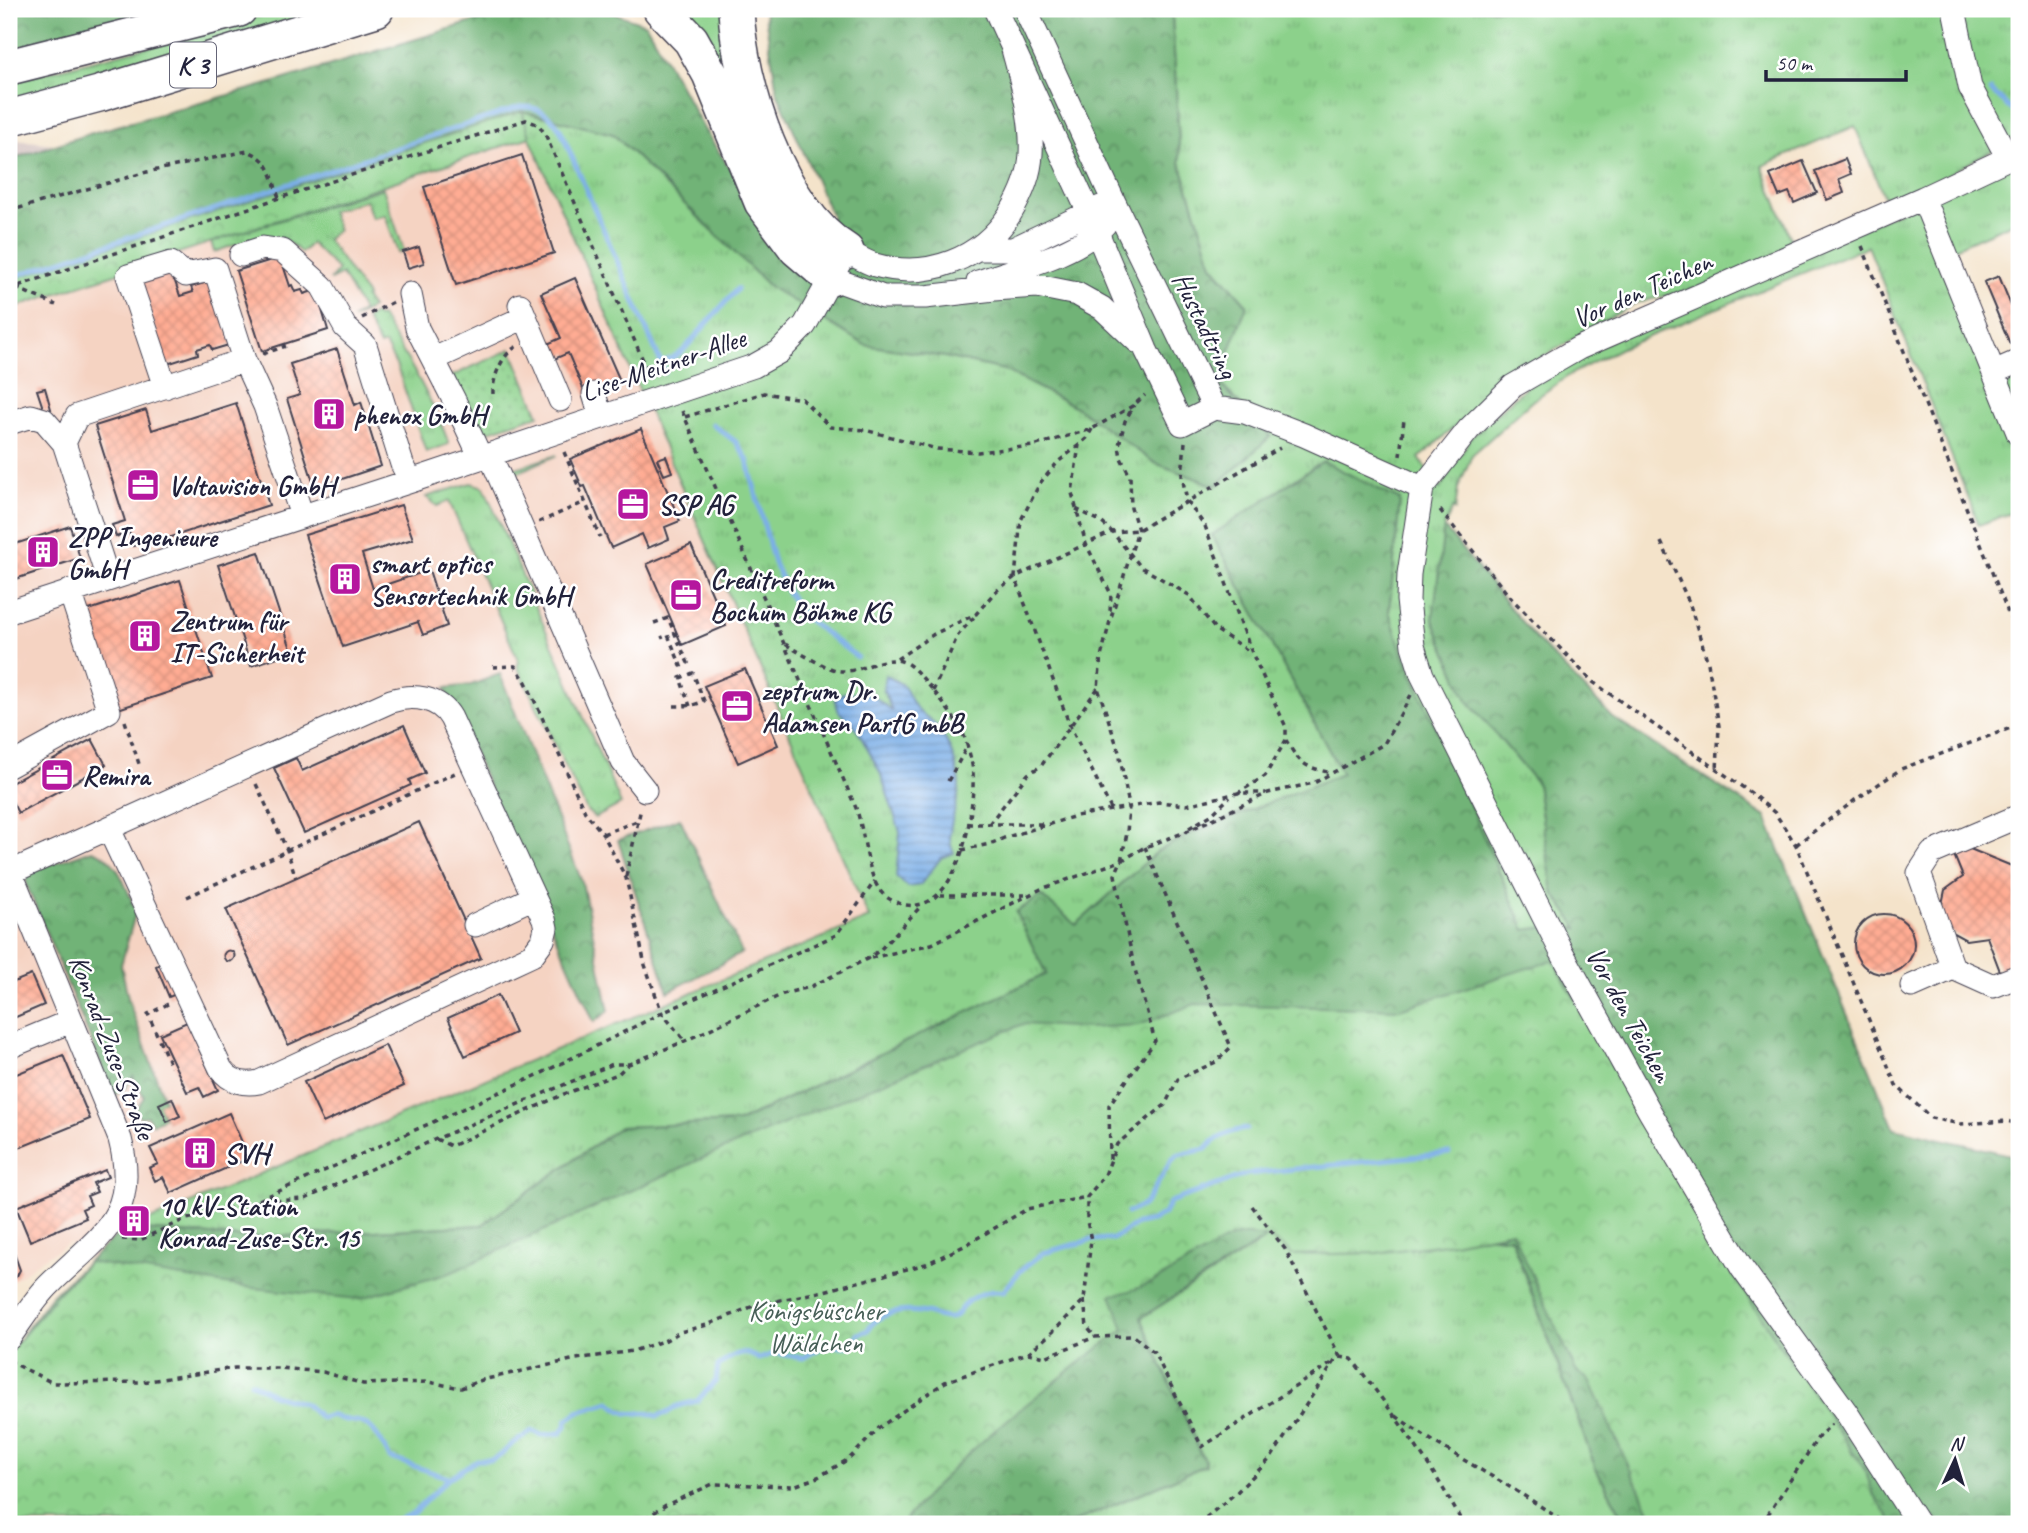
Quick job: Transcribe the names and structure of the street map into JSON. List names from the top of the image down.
{
  "streets": {
    "highway": ["K 3"],
    "street": [
      "Vor den Teichen",
      "Hustadtring",
      "Lise-Meitner-Allee",
      "Konrad-Zuse-Straße"
    ]
  },
  "parks": ["Königsbüscher Wäldchen"],
  "places": {
    "building": [
      "phenox GmbH",
      "ZPP Ingenieure GmbH",
      "smart optics Sensortechnik GmbH",
      "Zentrum für IT-Sicherheit",
      "SVH",
      "10 kV-Station Konrad-Zuse-Str. 15"
    ],
    "office": [
      "Voltavision GmbH",
      "SSP AG",
      "Creditreform Bochum Böhme KG",
      "zeptrum Dr. Adamsen PartG mbB",
      "Remira"
    ]
  },
  "scale_bar": "50 m",
  "north": "top"
}
